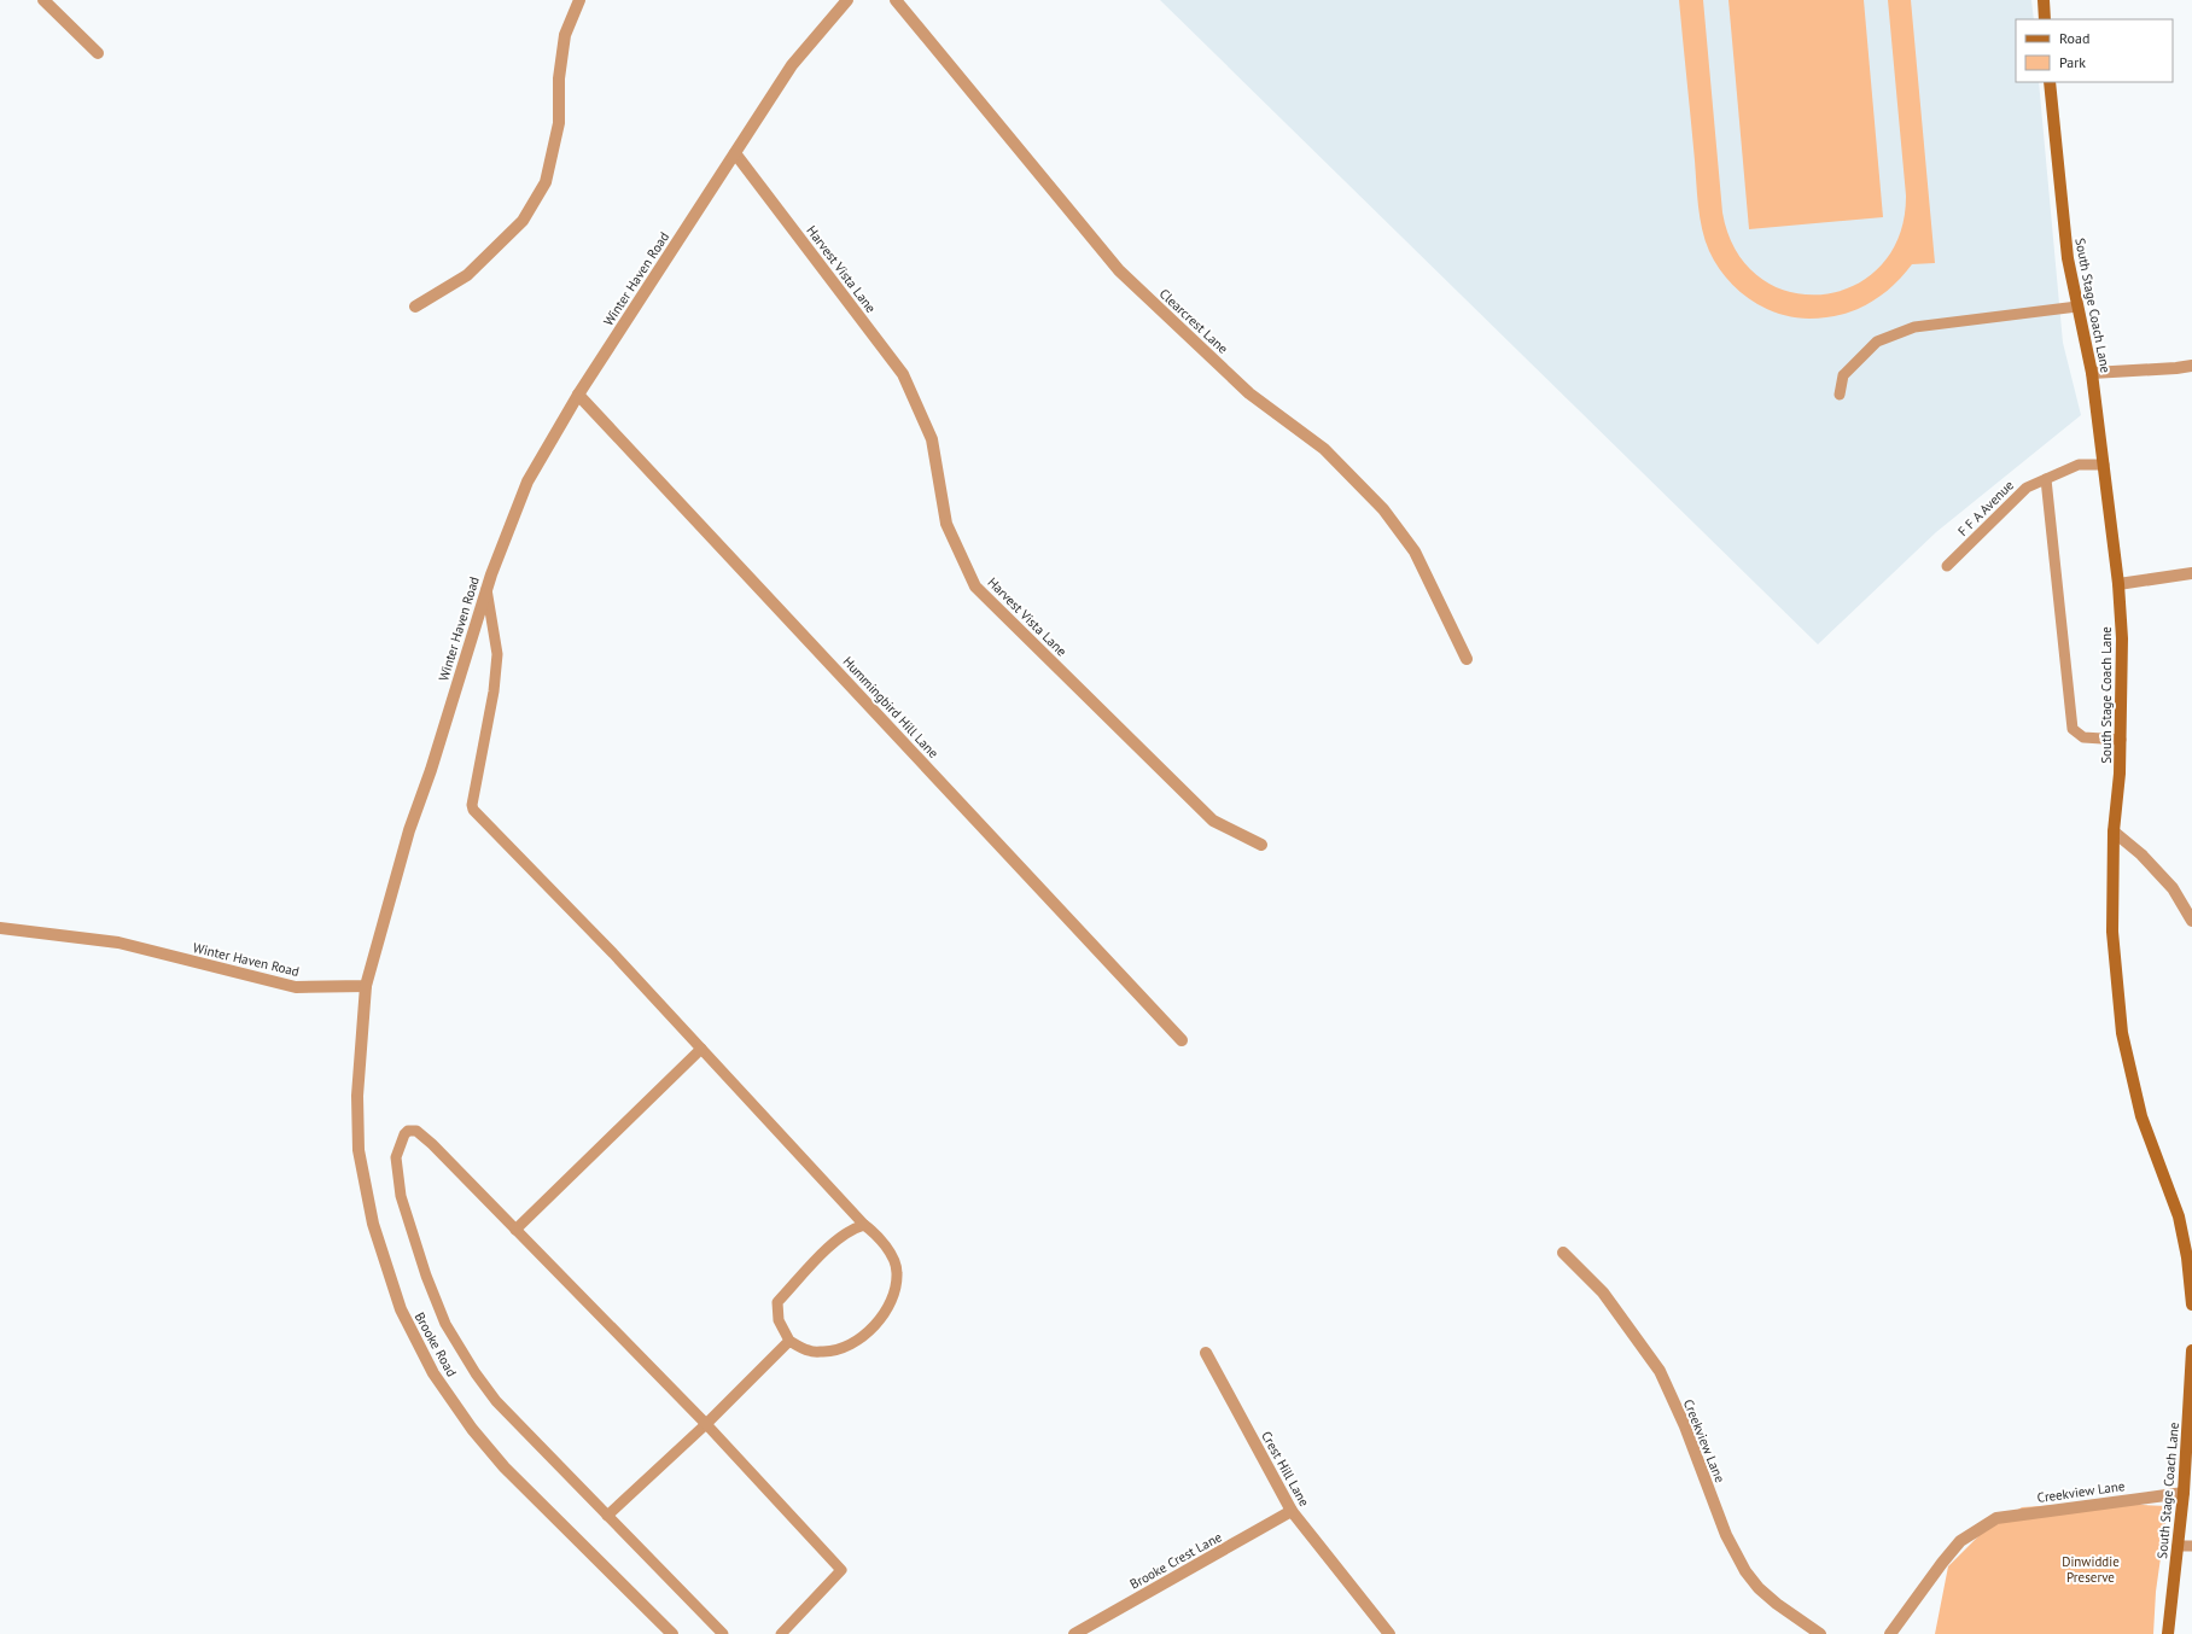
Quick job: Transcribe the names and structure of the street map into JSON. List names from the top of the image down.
{
  "streets": {
    "main road": ["South Stage Coach Lane"],
    "street": [
      "Harvest Vista Lane",
      "Winter Haven Road",
      "Clearcrest Lane",
      "Hummingbird Hill Lane",
      "Brooke Road",
      "Creekview Lane",
      "Crest Hill Lane",
      "Brooke Crest Lane"
    ],
    "lane": ["F F A Avenue"]
  },
  "crossings": [
    ["Harvest Vista Lane", "Winter Haven Road"],
    ["Winter Haven Road", "Hummingbird Hill Lane"],
    ["Winter Haven Road", "Brooke Road"],
    ["South Stage Coach Lane", "F F A Avenue"],
    ["South Stage Coach Lane", "Creekview Lane"],
    ["Crest Hill Lane", "Brooke Crest Lane"]
  ],
  "parks": ["Dinwiddie Preserve"],
  "legend": ["Road", "Park"]
}
